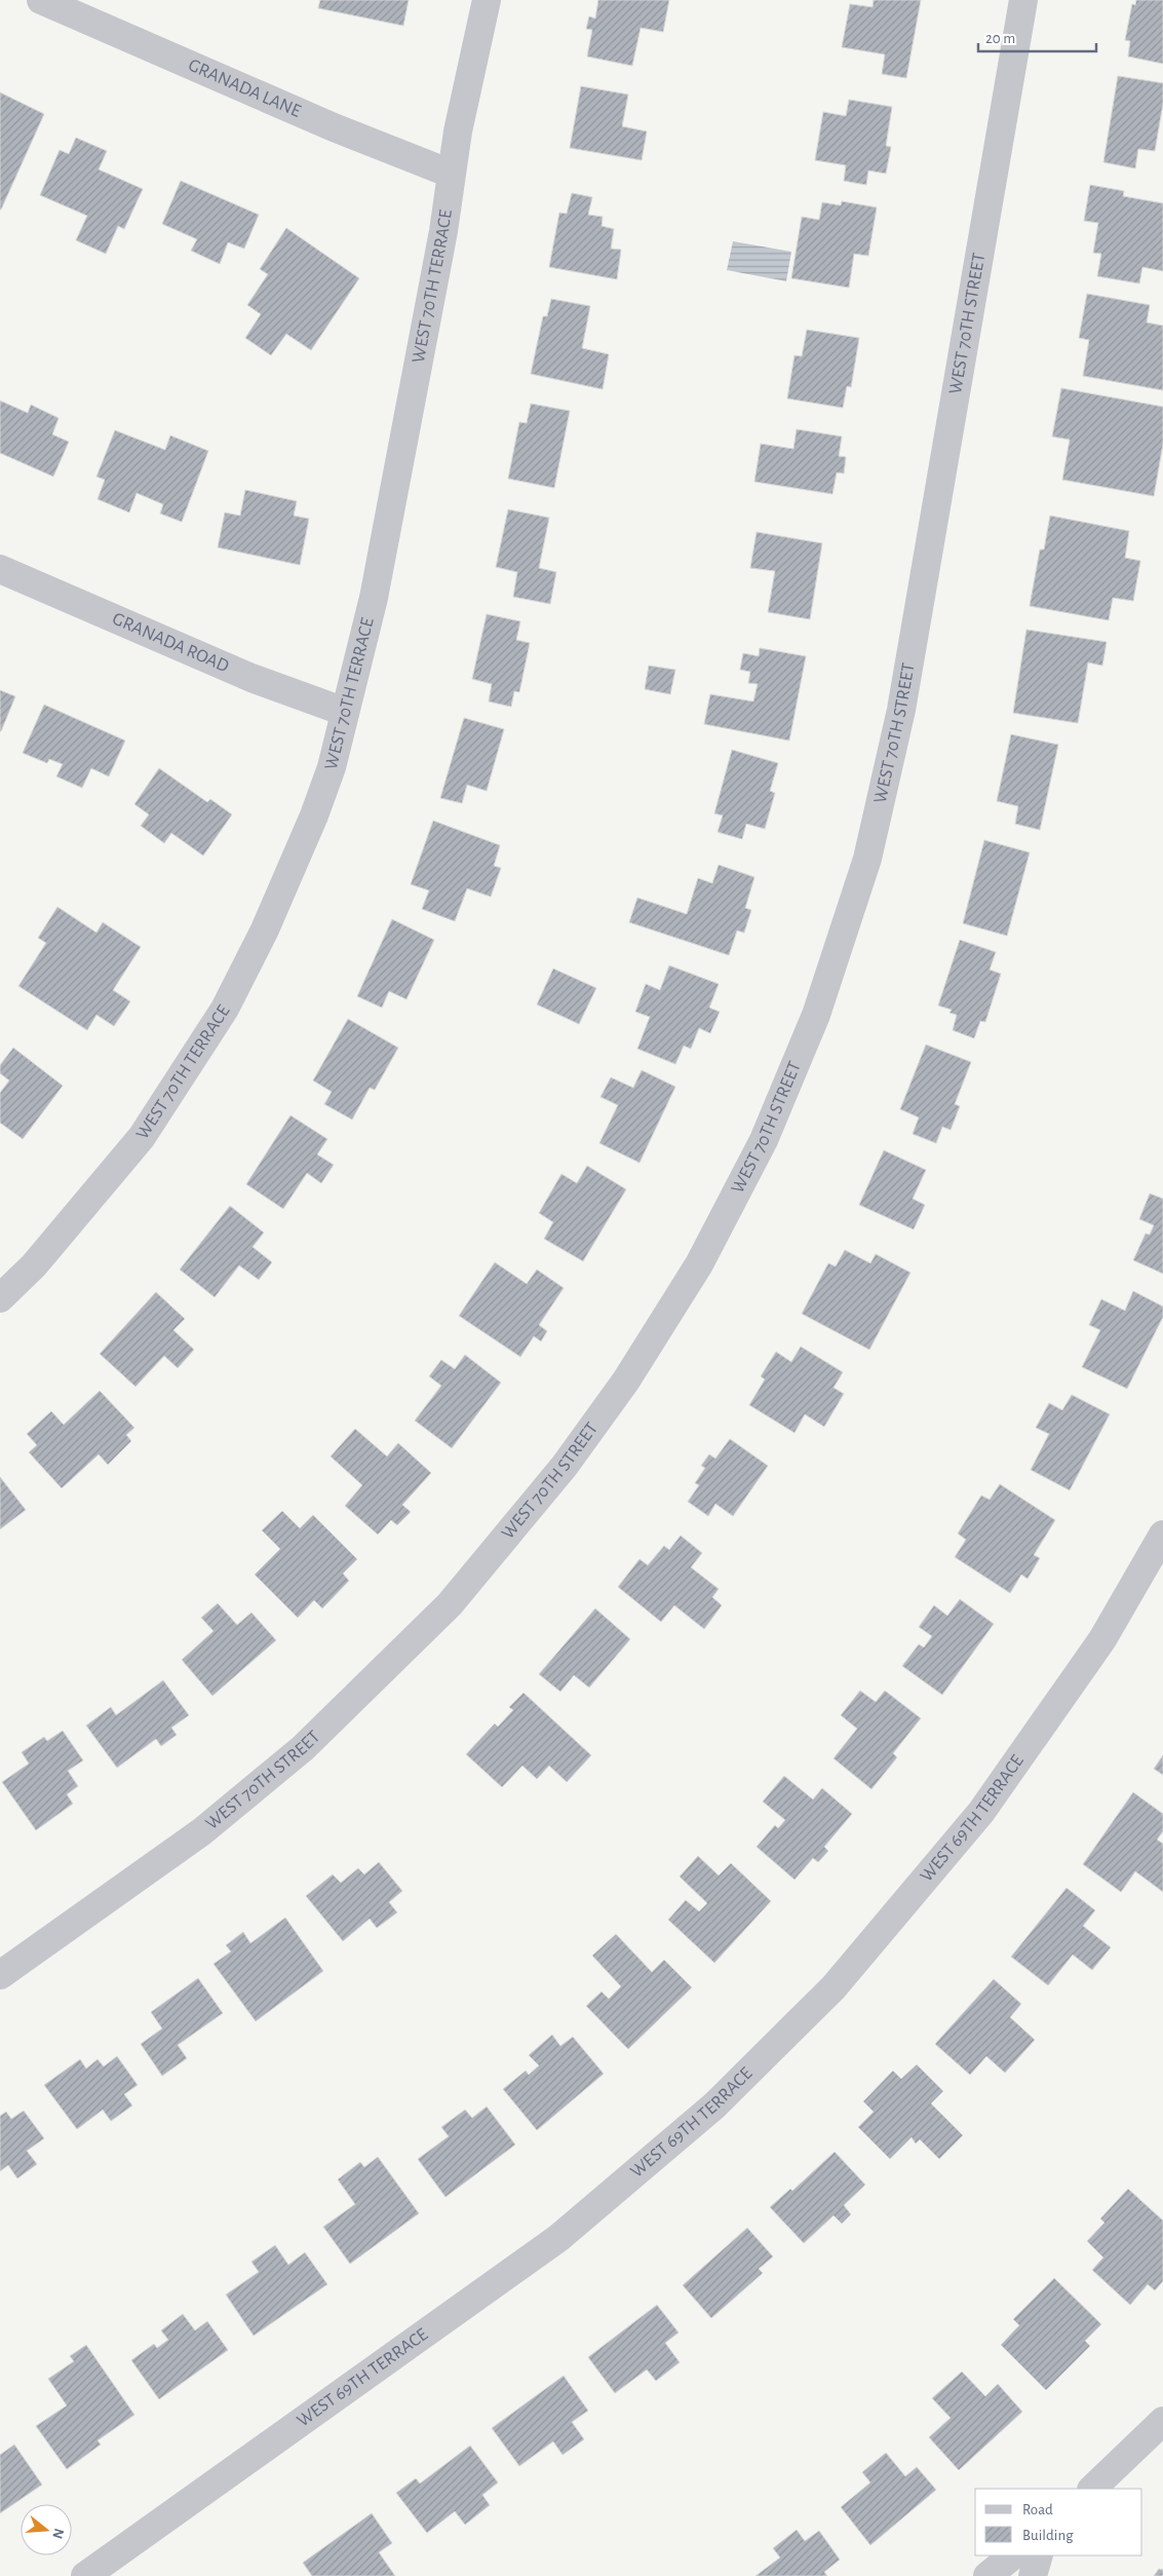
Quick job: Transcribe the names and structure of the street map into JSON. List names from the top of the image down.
{
  "streets": {
    "street": [
      "GRANADA LANE",
      "WEST 70TH TERRACE",
      "WEST 70TH STREET",
      "GRANADA ROAD",
      "WEST 69TH TERRACE"
    ]
  },
  "crossings": [
    ["GRANADA LANE", "WEST 70TH TERRACE"],
    ["WEST 70TH TERRACE", "GRANADA ROAD"]
  ],
  "legend": ["Road", "Building"],
  "scale_bar": "20 m",
  "north": "right"
}
